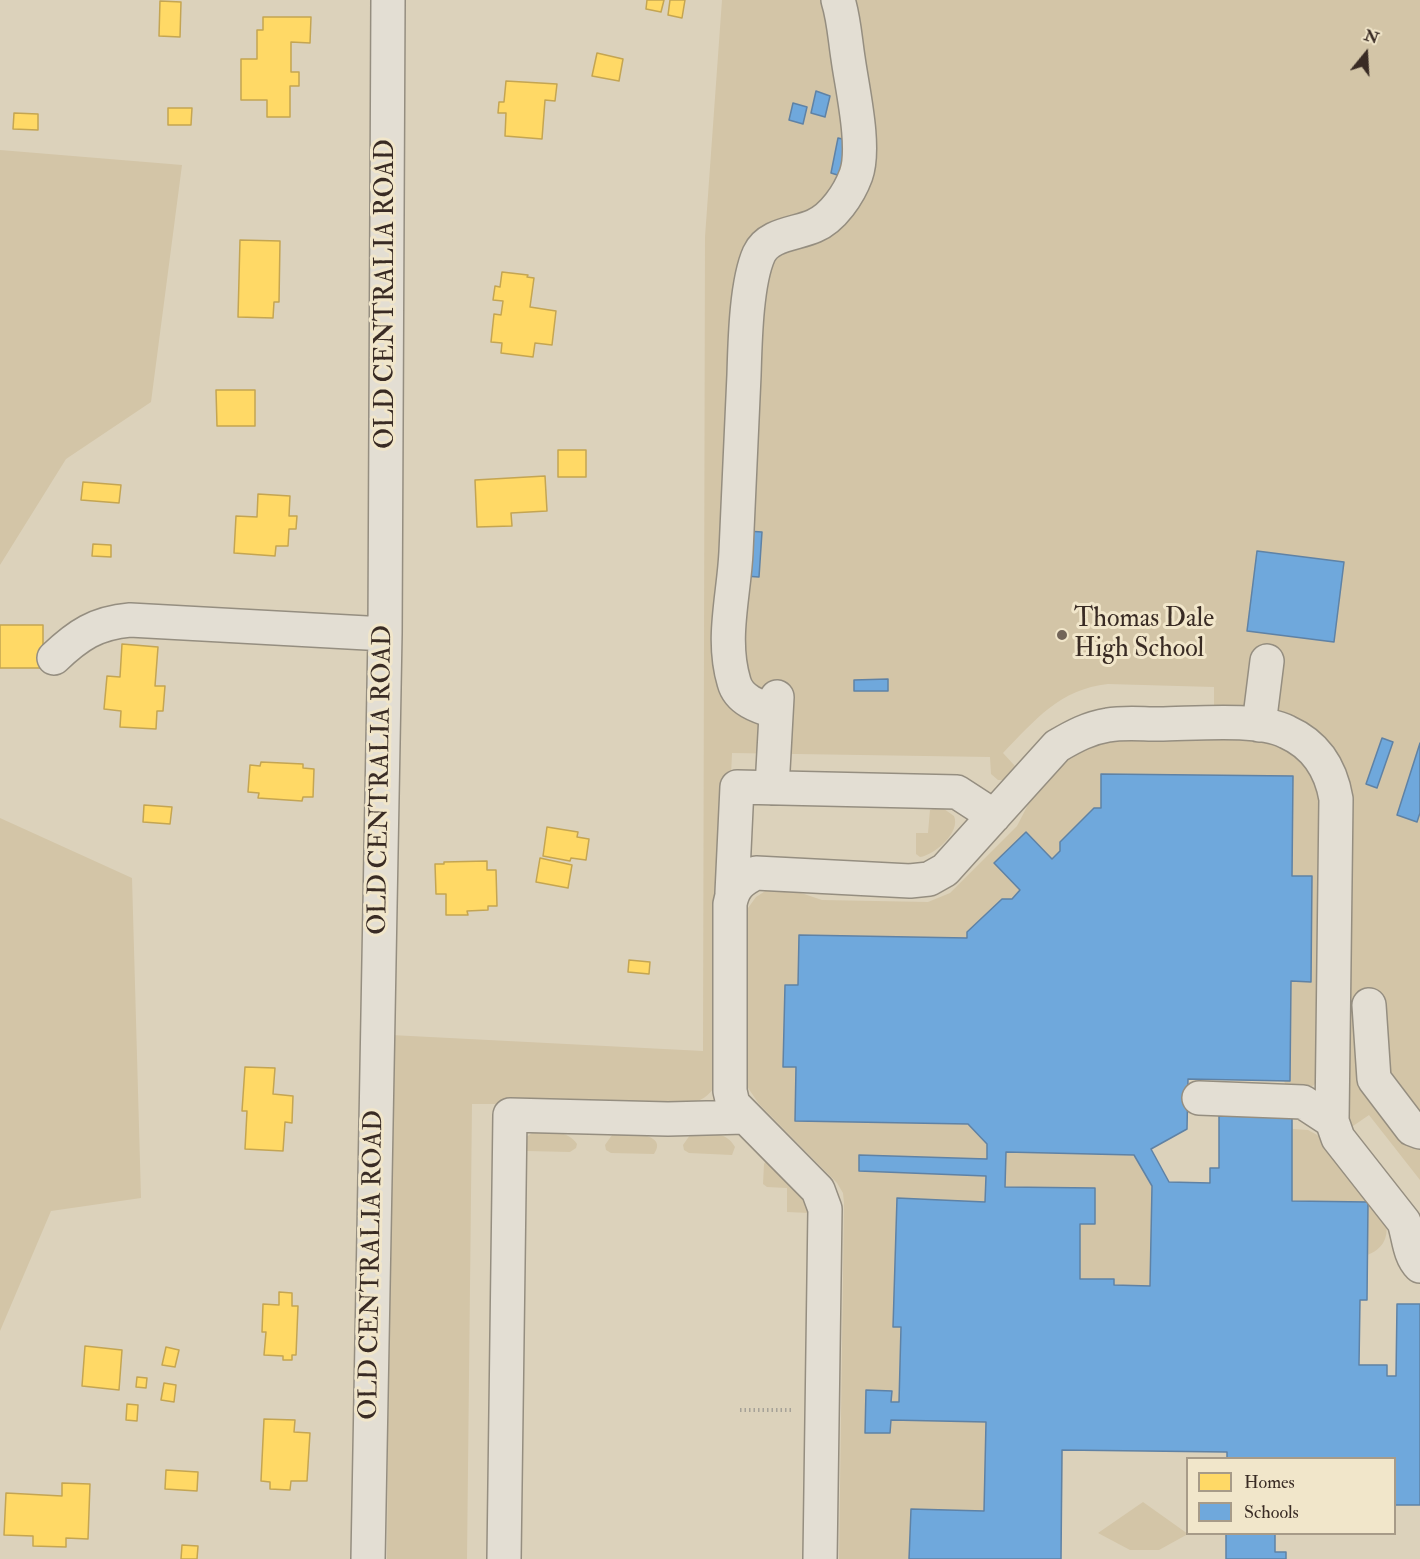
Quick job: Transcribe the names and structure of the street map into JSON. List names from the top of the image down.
{
  "streets": {
    "street": ["OLD CENTRALIA ROAD"]
  },
  "places": ["Thomas Dale High School"],
  "legend": ["Homes", "Schools"],
  "north": "top"
}
